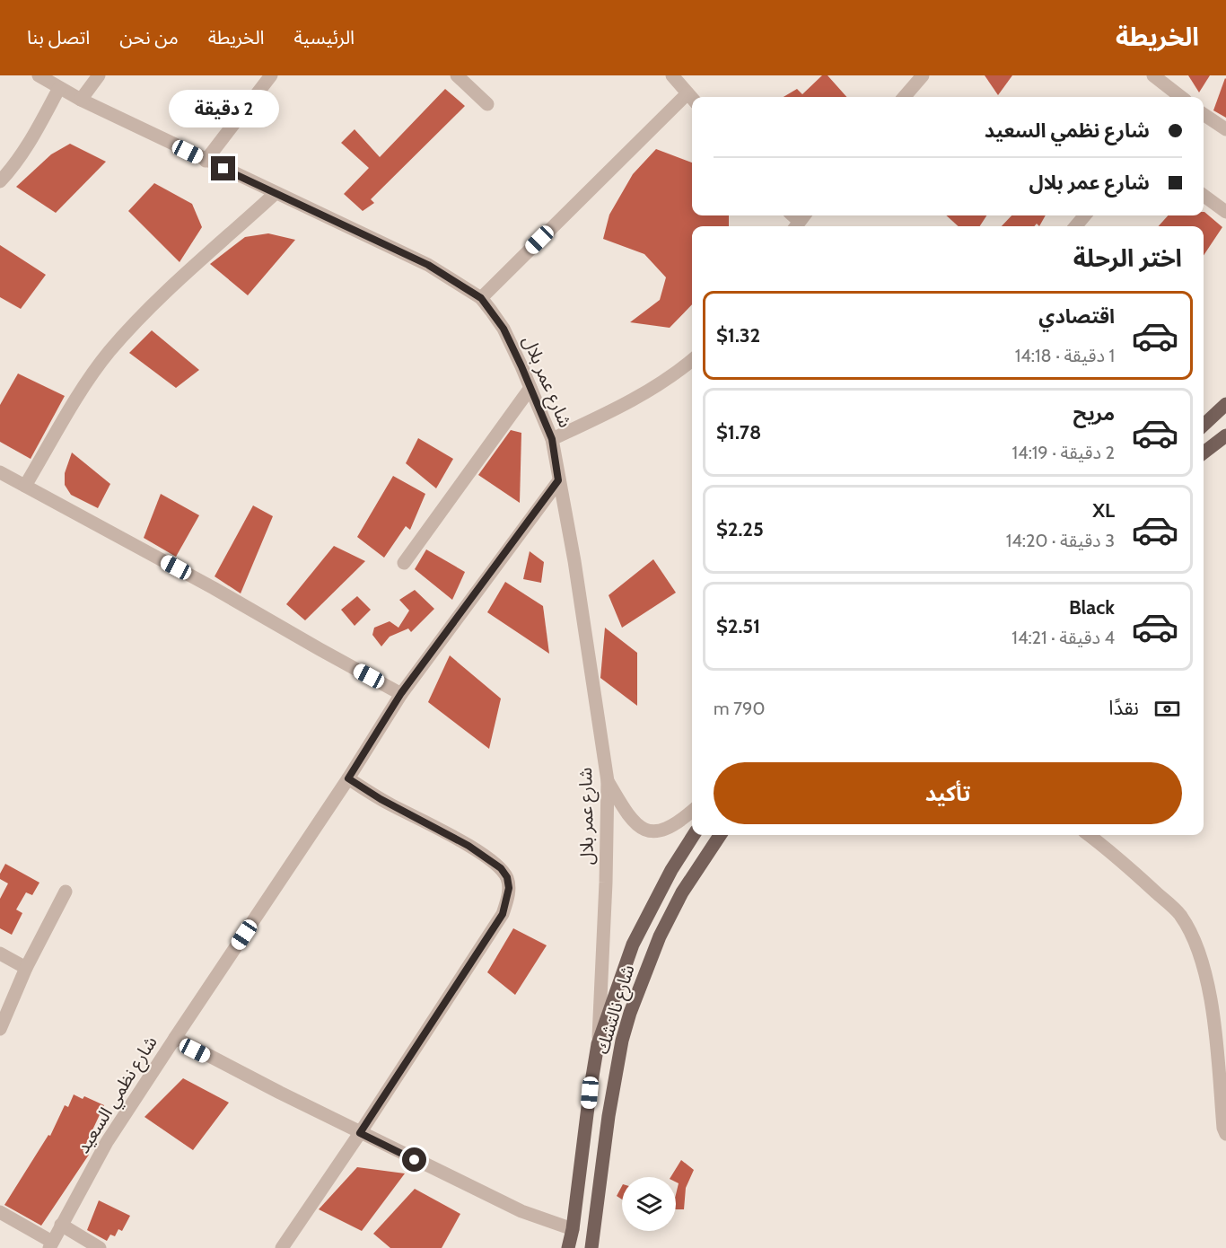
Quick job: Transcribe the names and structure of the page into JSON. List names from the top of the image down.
{
  "streets": {
    "main road": ["شارع نالتشك"],
    "street": ["شارع عمر بلال", "شارع نظمي السعيد"]
  },
  "crossings": [
    ["شارع عمر بلال", "شارع نالتشك"],
    ["شارع نالتشك", "شارع نظمي السعيد"]
  ],
  "page": {
    "header": "الخريطة",
    "nav": [
      "الرئيسية",
      "الخريطة",
      "من نحن",
      "اتصل بنا"
    ],
    "bubble": "2 دقيقة",
    "banner": ["شارع نظمي السعيد", "شارع عمر بلال"],
    "heading": "اختر الرحلة",
    "list": [
      {
        "name": "اقتصادي",
        "note": "1 دقيقة · 14:18",
        "value": "$1.32"
      },
      {
        "name": "مريح",
        "note": "2 دقيقة · 14:19",
        "value": "$1.78"
      },
      {
        "name": "XL",
        "note": "3 دقيقة · 14:20",
        "value": "$2.25"
      },
      {
        "name": "Black",
        "note": "4 دقيقة · 14:21",
        "value": "$2.51"
      }
    ],
    "pay": ["نقدًا", "790 m"],
    "buttons": "تأكيد"
  }
}
